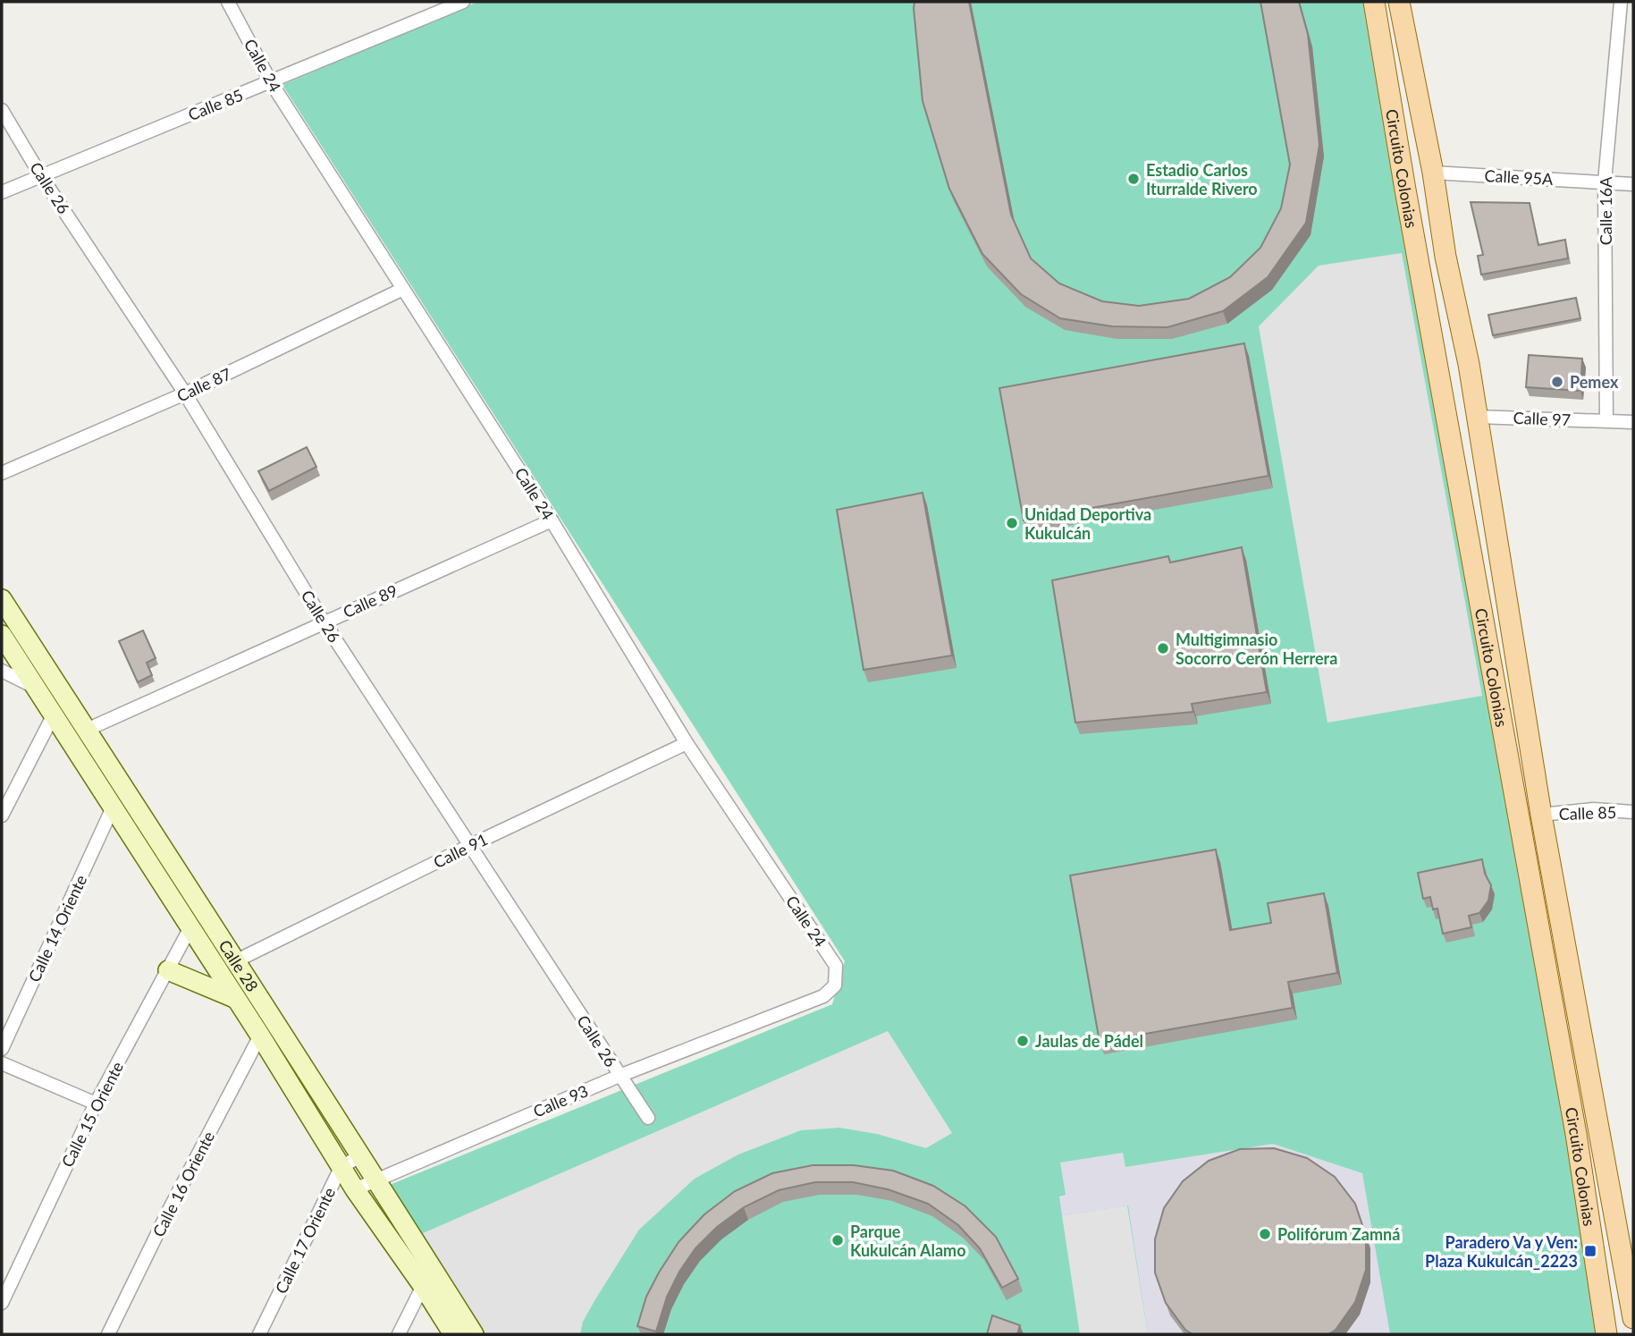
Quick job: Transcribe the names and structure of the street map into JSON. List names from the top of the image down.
{
  "streets": {
    "main road": ["Circuito Colonias"],
    "street": [
      "Calle 24",
      "Calle 85",
      "Calle 95A",
      "Calle 26",
      "Calle 16A",
      "Calle 87",
      "Calle 97",
      "Calle 89",
      "Calle 91",
      "Calle 14 Oriente",
      "Calle 28",
      "Calle 93",
      "Calle 15 Oriente",
      "Calle 16 Oriente",
      "Calle 17 Oriente"
    ]
  },
  "crossings": [
    ["Calle 24", "Calle 85"],
    ["Calle 24", "Calle 87"],
    ["Calle 24", "Calle 89"],
    ["Calle 24", "Calle 91"],
    ["Calle 24", "Calle 93"],
    ["Calle 85", "Circuito Colonias"],
    ["Calle 85", "Calle 26"],
    ["Circuito Colonias", "Calle 95A"],
    ["Circuito Colonias", "Calle 97"],
    ["Calle 95A", "Calle 16A"],
    ["Calle 26", "Calle 87"],
    ["Calle 26", "Calle 89"],
    ["Calle 26", "Calle 91"],
    ["Calle 26", "Calle 93"],
    ["Calle 16A", "Calle 97"],
    ["Calle 89", "Calle 28"],
    ["Calle 91", "Calle 28"],
    ["Calle 14 Oriente", "Calle 28"],
    ["Calle 28", "Calle 93"],
    ["Calle 28", "Calle 15 Oriente"],
    ["Calle 28", "Calle 16 Oriente"],
    ["Calle 28", "Calle 17 Oriente"]
  ],
  "places": {
    "other": [
      "Estadio Carlos Iturralde Rivero",
      "Pemex",
      "Unidad Deportiva Kukulcán",
      "Multigimnasio Socorro Cerón Herrera",
      "Jaulas de Pádel",
      "Polifórum Zamná",
      "Parque Kukulcán Alamo"
    ],
    "transit": ["Paradero Va y Ven: Plaza Kukulcán_2223"]
  }
}
